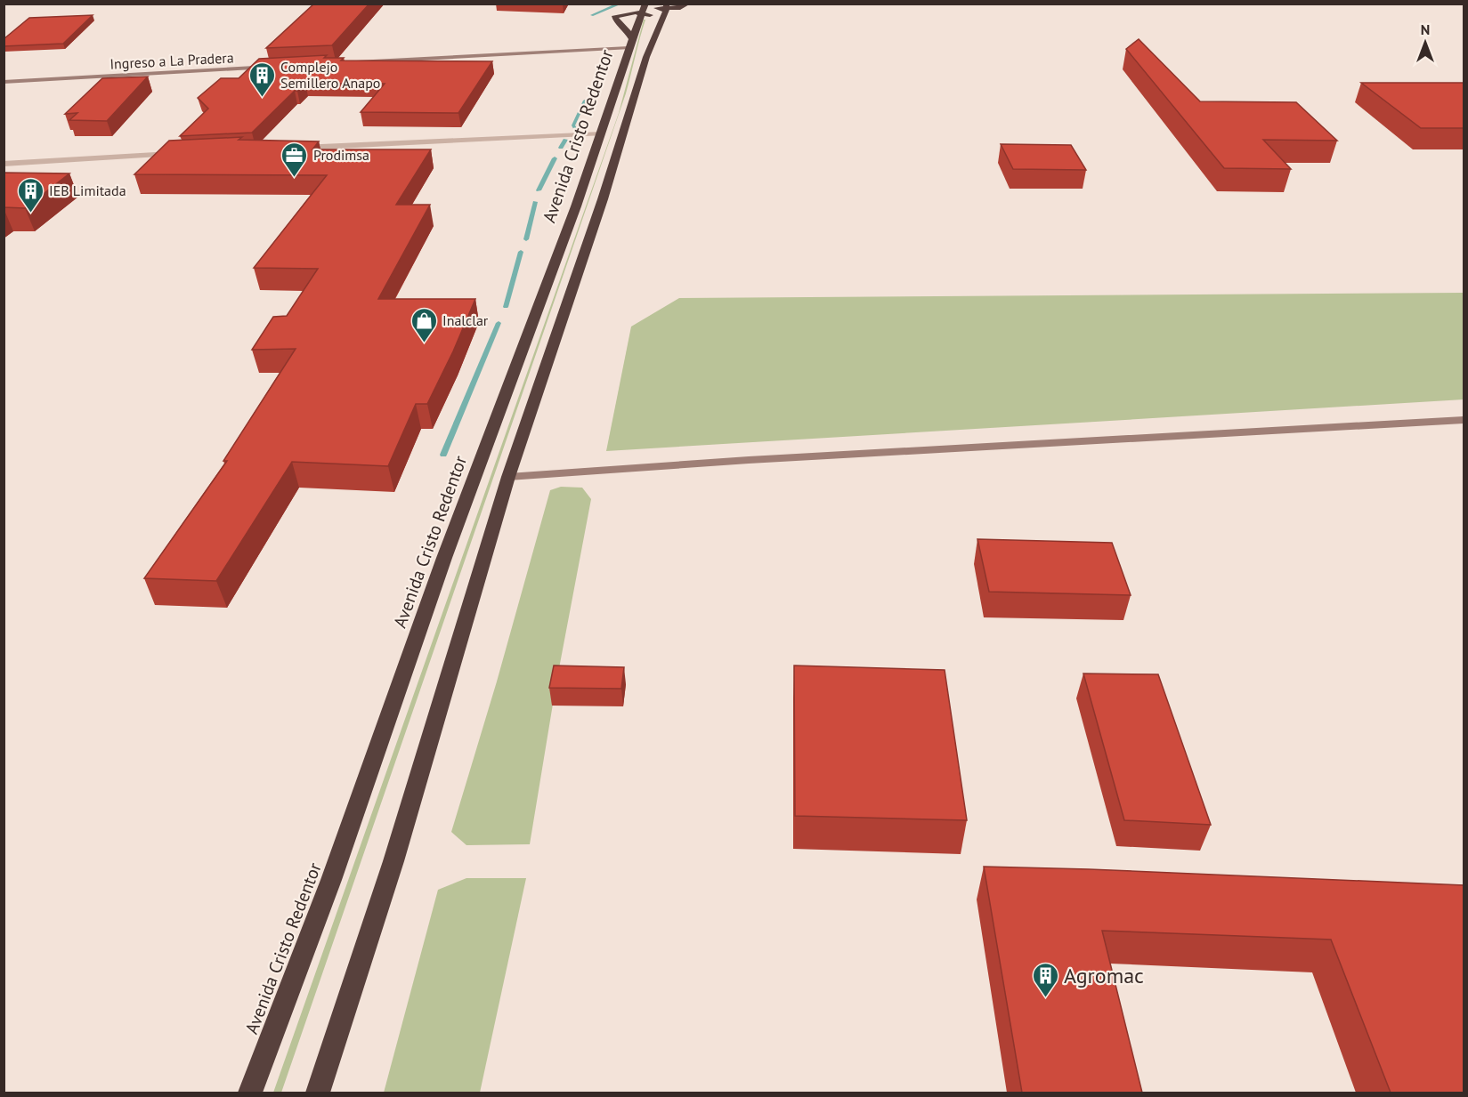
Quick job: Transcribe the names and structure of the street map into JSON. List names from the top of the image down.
{
  "streets": {
    "highway": ["Avenida Cristo Redentor"],
    "street": ["Ingreso a La Pradera"]
  },
  "places": {
    "building": ["Complejo Semillero Anapo", "IEB Limitada", "Agromac"],
    "office": ["Prodimsa"],
    "shop": ["Inalclar"]
  },
  "north": "top"
}
